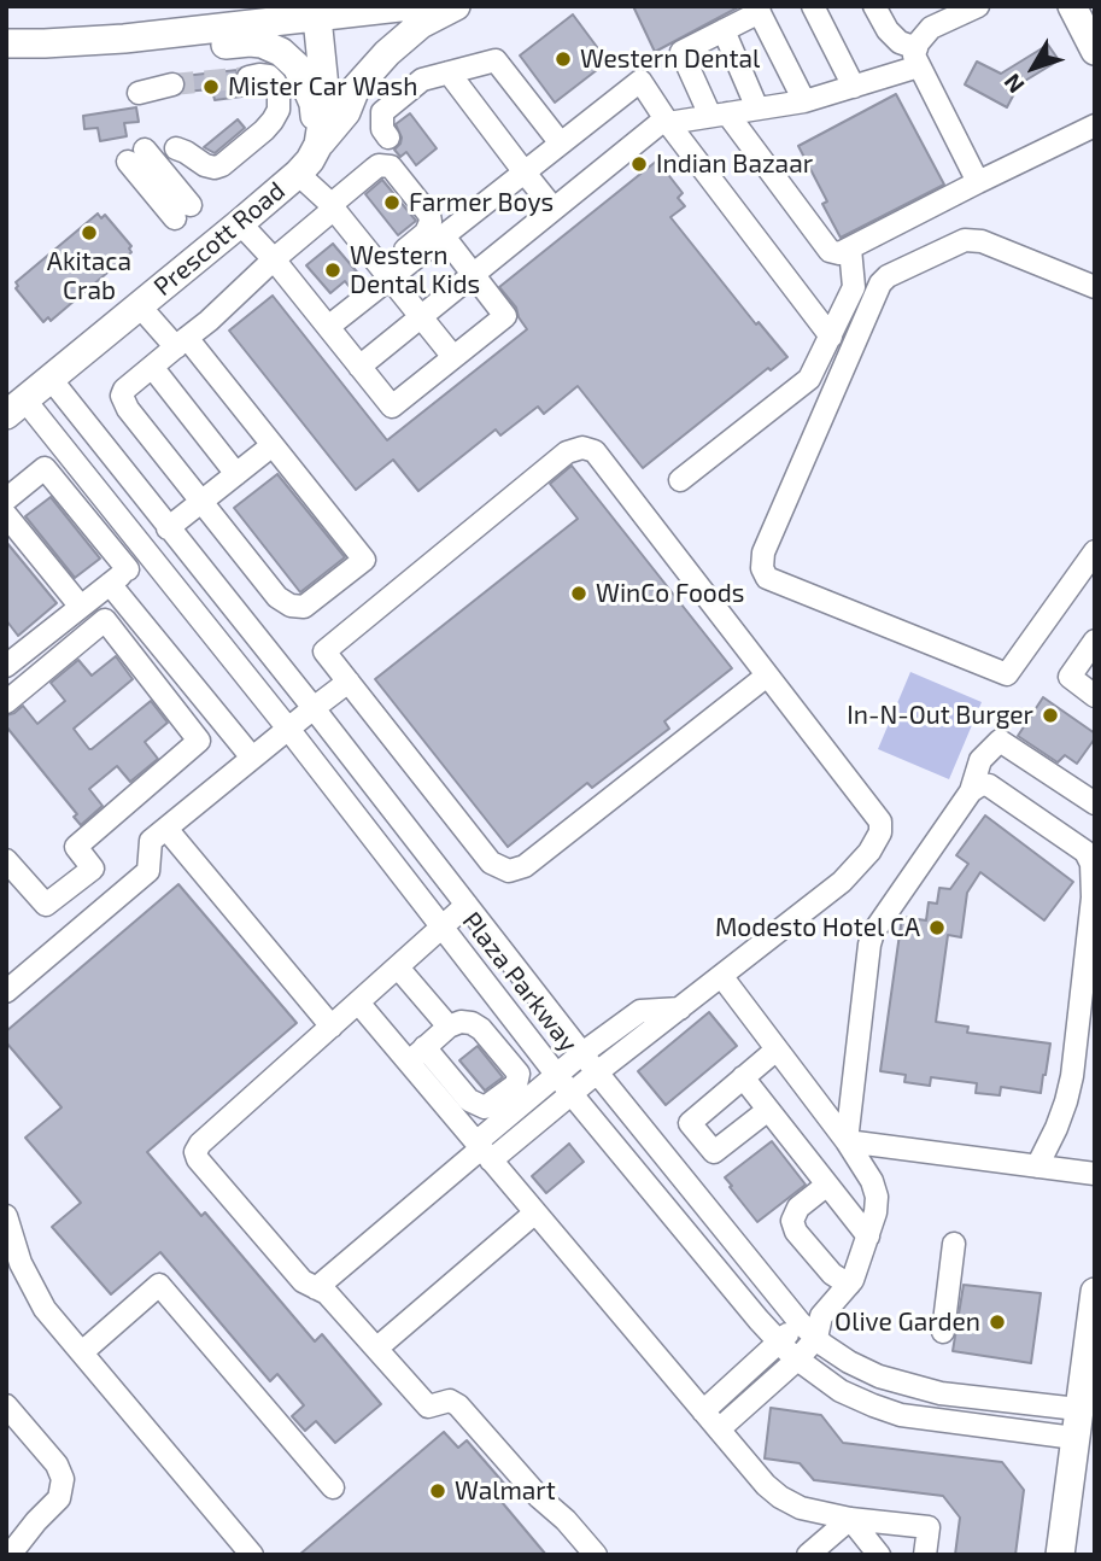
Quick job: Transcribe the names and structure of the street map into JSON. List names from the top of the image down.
{
  "streets": {
    "main road": ["Prescott Road"],
    "street": ["Plaza Parkway"]
  },
  "crossings": [
    ["Prescott Road", "Plaza Parkway"]
  ],
  "places": [
    "Western Dental",
    "Mister Car Wash",
    "Indian Bazaar",
    "Farmer Boys",
    "Akitaca Crab",
    "Western Dental Kids",
    "WinCo Foods",
    "In-N-Out Burger",
    "Modesto Hotel CA",
    "Olive Garden",
    "Walmart"
  ],
  "north": "bottom left"
}
